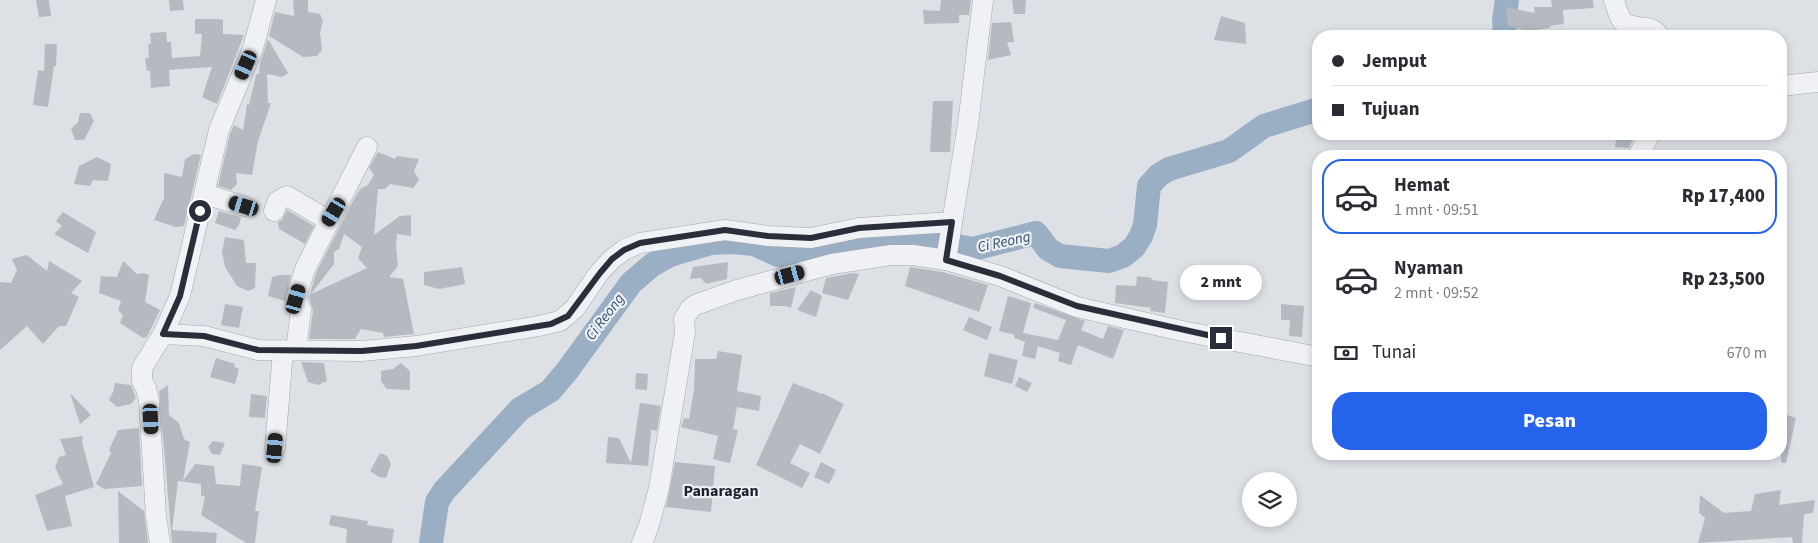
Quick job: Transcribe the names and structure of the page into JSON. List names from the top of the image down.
{
  "districts": ["Panaragan"],
  "water": ["Ci Reong"],
  "page": {
    "banner": ["Jemput", "Tujuan"],
    "list": [
      {
        "name": "Hemat",
        "note": "1 mnt · 09:51",
        "value": "Rp 17,400"
      },
      {
        "name": "Nyaman",
        "note": "2 mnt · 09:52",
        "value": "Rp 23,500"
      }
    ],
    "bubble": "2 mnt",
    "pay": ["Tunai", "670 m"],
    "buttons": "Pesan"
  }
}
